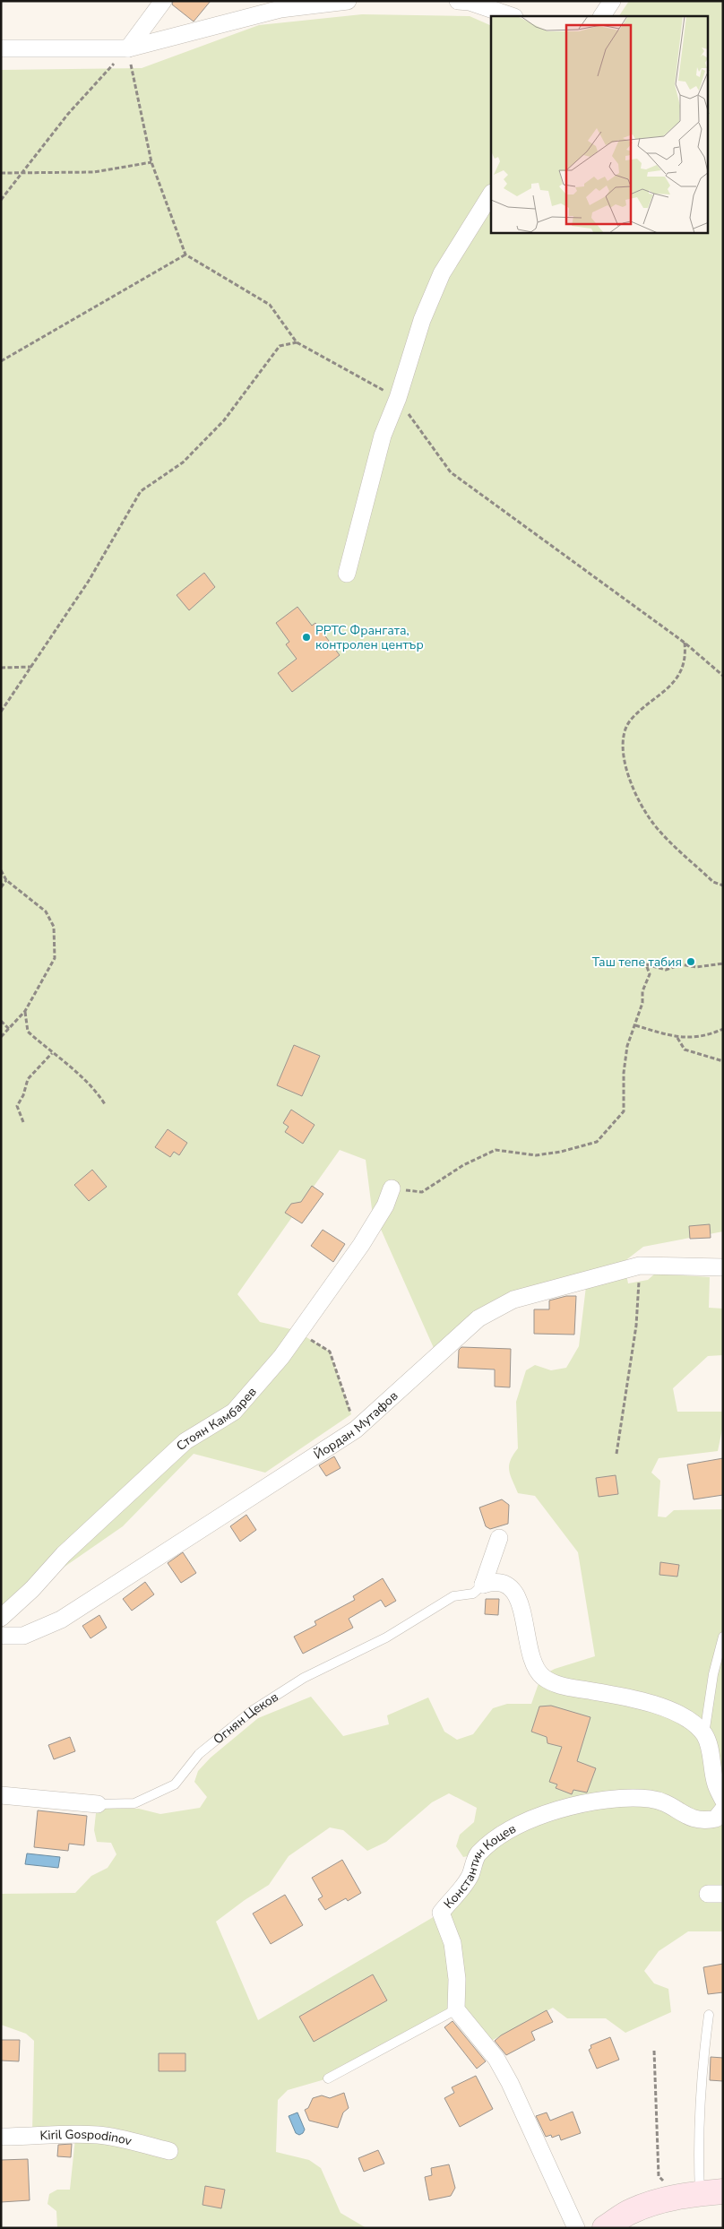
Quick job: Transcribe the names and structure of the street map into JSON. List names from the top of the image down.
{
  "streets": {
    "street": [
      "Стоян Камбарев",
      "Йордан Мутафов",
      "Огнян Цеков",
      "Константин Коцев",
      "Kiril Gospodinov"
    ]
  },
  "places": ["РРТС Франгата, контролен център", "Таш тепе табия"]
}
